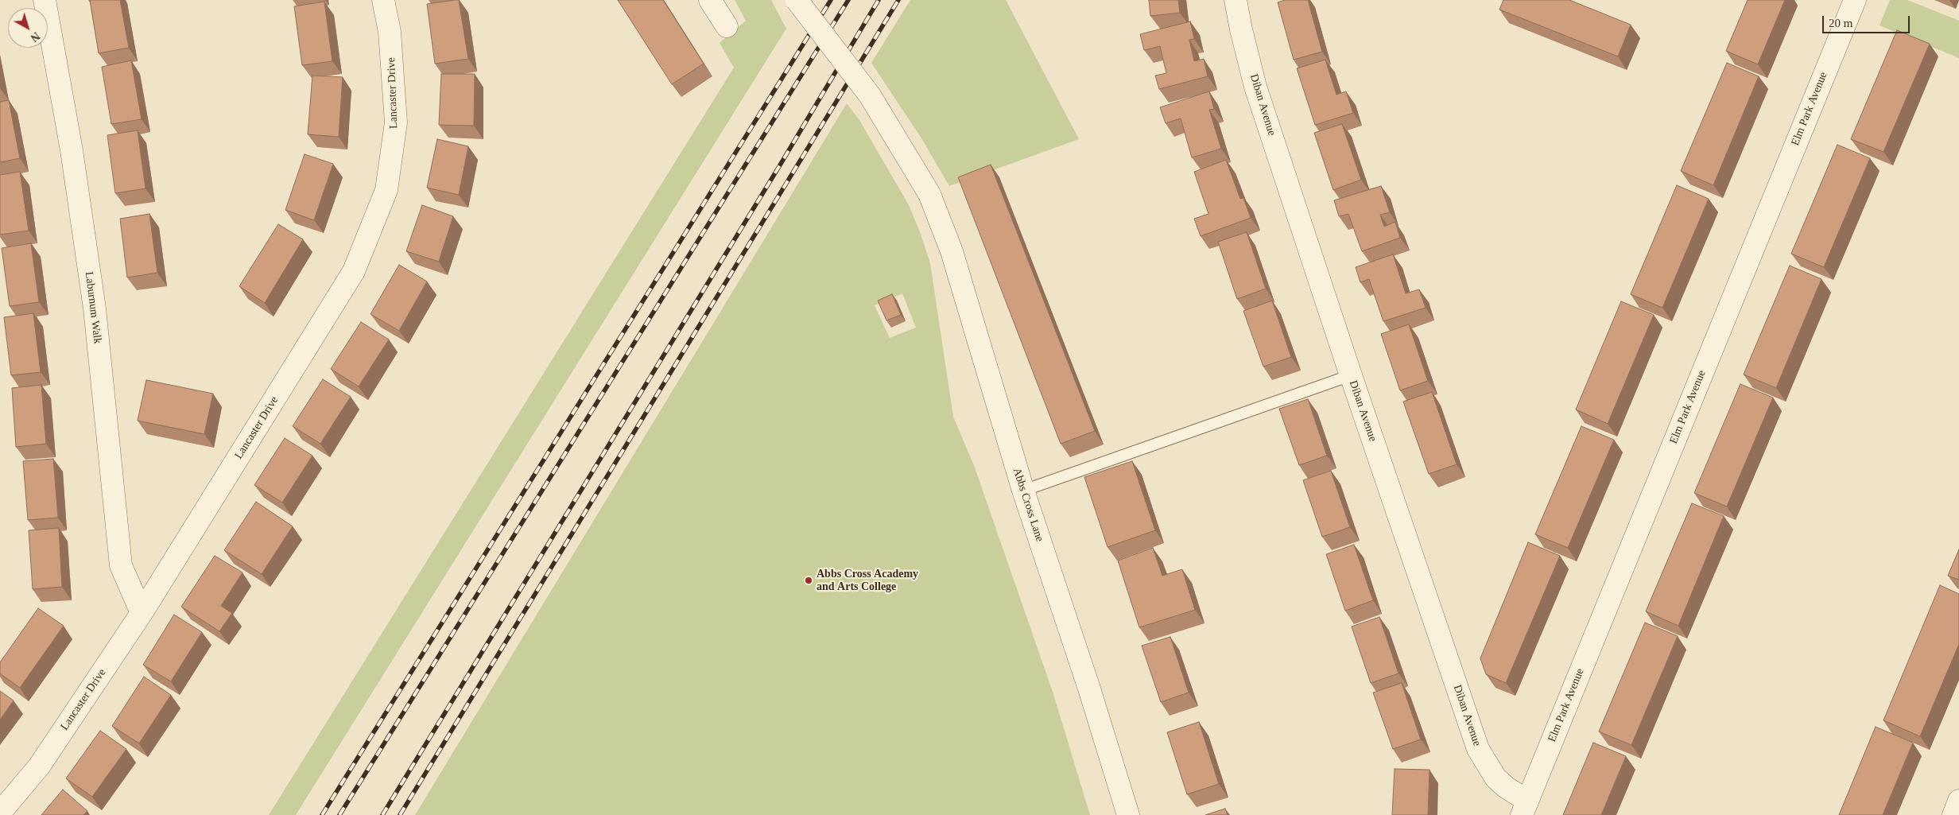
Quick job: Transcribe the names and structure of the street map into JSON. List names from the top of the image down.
{
  "streets": {
    "street": [
      "Lancaster Drive",
      "Diban Avenue",
      "Elm Park Avenue",
      "Laburnum Walk",
      "Abbs Cross Lane"
    ]
  },
  "crossings": [
    ["Lancaster Drive", "Laburnum Walk"],
    ["Diban Avenue", "Elm Park Avenue"]
  ],
  "places": ["Abbs Cross Academy and Arts College"],
  "scale_bar": "20 m",
  "north": "bottom right"
}
